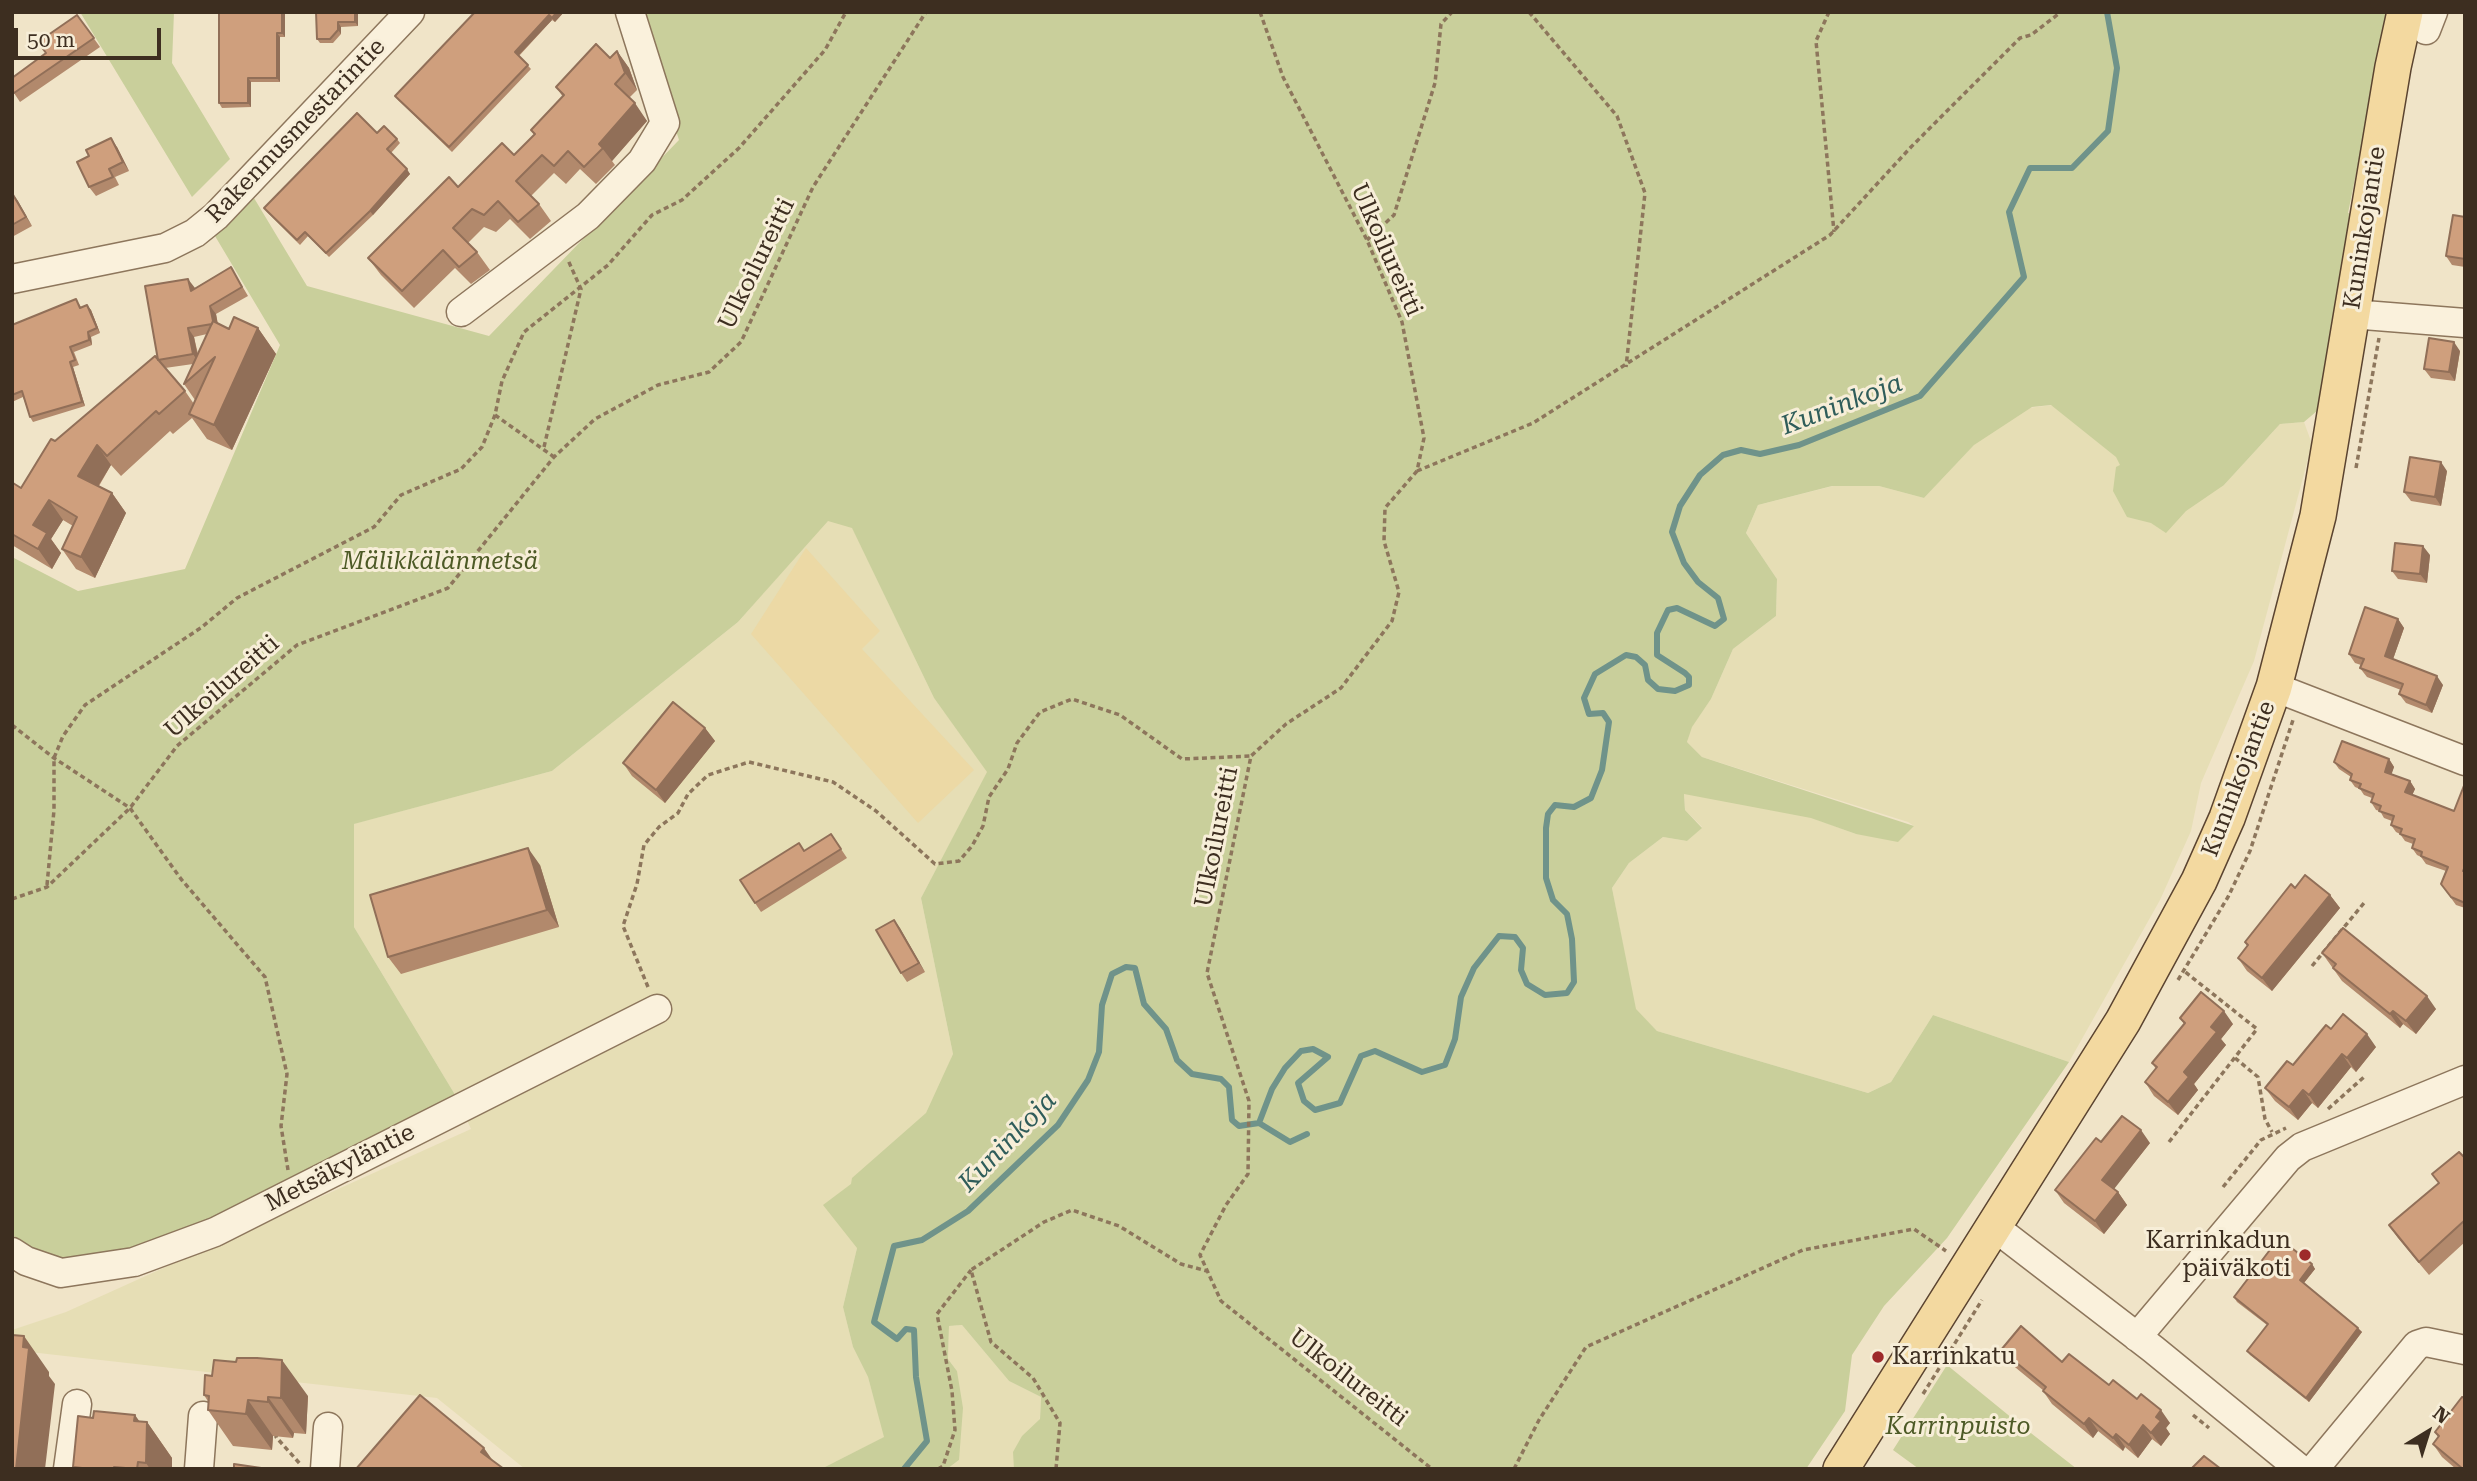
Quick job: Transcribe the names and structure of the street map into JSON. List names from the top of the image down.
{
  "streets": {
    "main road": ["Kuninkojantie"],
    "street": ["Rakennusmestarintie", "Metsäkyläntie"],
    "path": ["Ulkoilureitti"]
  },
  "water": ["Kuninkoja"],
  "parks": ["Mälikkälänmetsä", "Karrinpuisto"],
  "places": ["Karrinkadun päiväkoti", "Karrinkatu"],
  "scale_bar": "50 m",
  "north": "top right"
}
